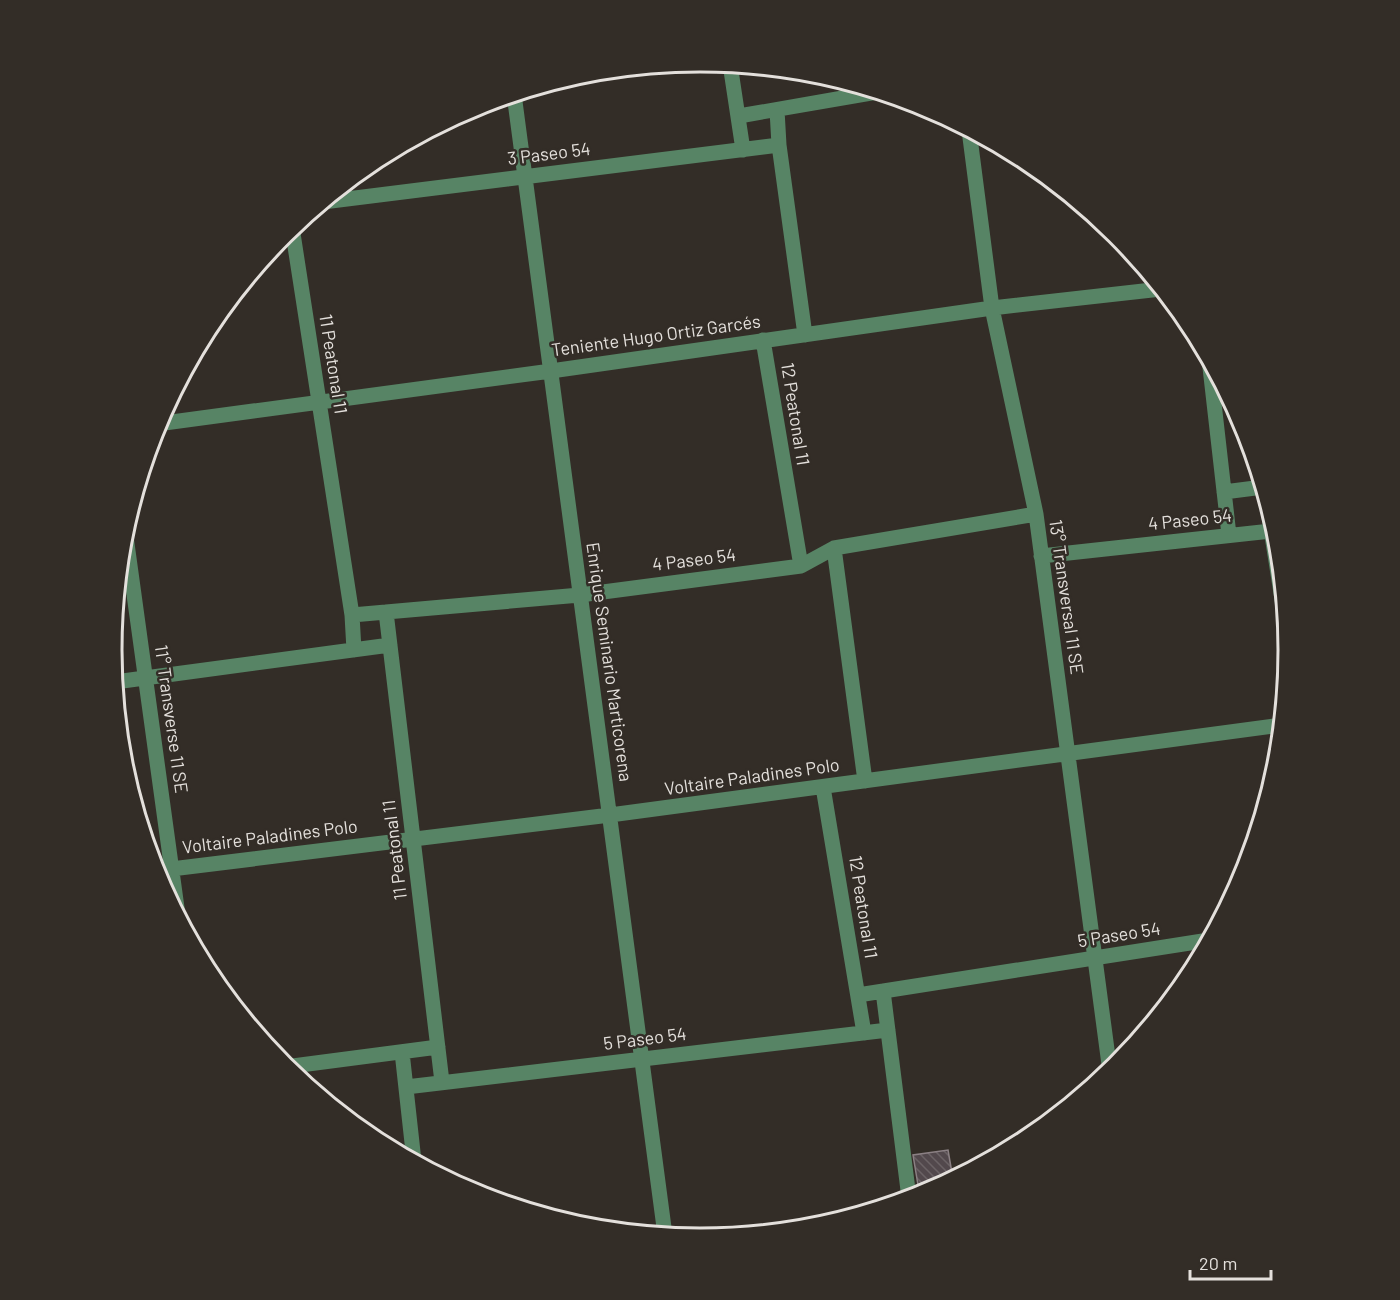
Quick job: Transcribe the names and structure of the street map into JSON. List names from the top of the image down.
{
  "streets": {
    "street": [
      "3 Paseo 54",
      "Teniente Hugo Ortiz Garcés",
      "11 Peatonal 11",
      "12 Peatonal 11",
      "4 Paseo 54",
      "13° Transversal 11 SE",
      "Enrique Seminario Marticorena",
      "11° Transverse 11 SE",
      "Voltaire Paladines Polo",
      "5 Paseo 54"
    ]
  },
  "crossings": [
    ["3 Paseo 54", "12 Peatonal 11"],
    ["3 Paseo 54", "Enrique Seminario Marticorena"],
    ["Teniente Hugo Ortiz Garcés", "11 Peatonal 11"],
    ["Teniente Hugo Ortiz Garcés", "12 Peatonal 11"],
    ["Teniente Hugo Ortiz Garcés", "13° Transversal 11 SE"],
    ["Teniente Hugo Ortiz Garcés", "Enrique Seminario Marticorena"],
    ["11 Peatonal 11", "4 Paseo 54"],
    ["11 Peatonal 11", "Voltaire Paladines Polo"],
    ["11 Peatonal 11", "5 Paseo 54"],
    ["12 Peatonal 11", "4 Paseo 54"],
    ["12 Peatonal 11", "Voltaire Paladines Polo"],
    ["12 Peatonal 11", "5 Paseo 54"],
    ["4 Paseo 54", "13° Transversal 11 SE"],
    ["4 Paseo 54", "Enrique Seminario Marticorena"],
    ["13° Transversal 11 SE", "Voltaire Paladines Polo"],
    ["13° Transversal 11 SE", "5 Paseo 54"],
    ["Enrique Seminario Marticorena", "Voltaire Paladines Polo"],
    ["Enrique Seminario Marticorena", "5 Paseo 54"],
    ["11° Transverse 11 SE", "Voltaire Paladines Polo"]
  ],
  "scale_bar": "20 m"
}
